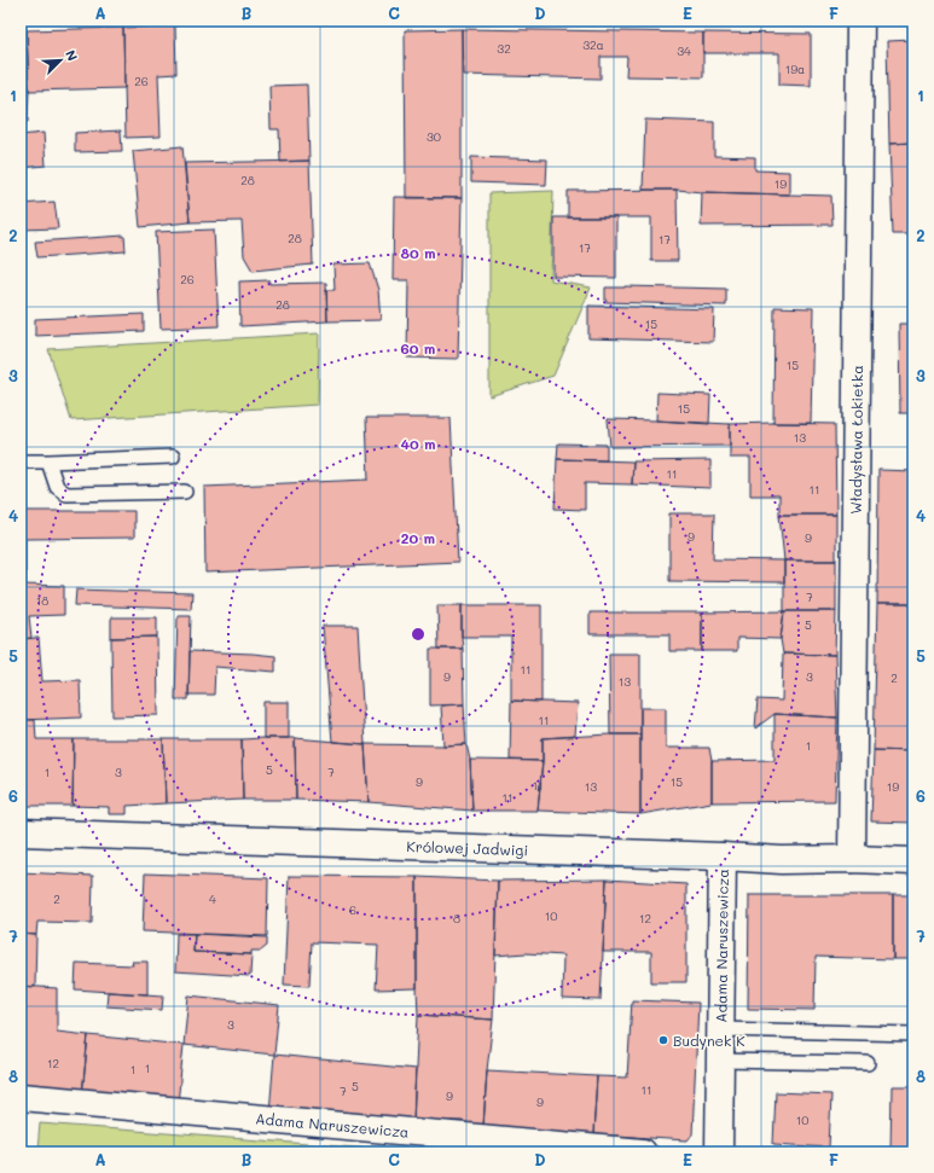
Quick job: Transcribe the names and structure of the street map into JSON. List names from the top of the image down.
{
  "streets": {
    "street": ["Władysława Łokietka", "Królowej Jadwigi", "Adama Naruszewicza"]
  },
  "crossings": [
    ["Władysława Łokietka", "Królowej Jadwigi"],
    ["Królowej Jadwigi", "Adama Naruszewicza"]
  ],
  "places": ["Budynek K"],
  "house_numbers": [
    "32a",
    "32",
    "34",
    "19a",
    "26",
    "30",
    "28",
    "19",
    "28",
    "17",
    "17",
    "26",
    "28",
    "15",
    "15",
    "15",
    "13",
    "11",
    "11",
    "9",
    "9",
    "7",
    "18",
    "5",
    "11",
    "9",
    "3",
    "2",
    "13",
    "11",
    "1",
    "5",
    "1",
    "3",
    "7",
    "9",
    "15",
    "11",
    "13",
    "19",
    "11",
    "2",
    "4",
    "6",
    "10",
    "8",
    "12",
    "3",
    "12",
    "1",
    "1",
    "5",
    "11",
    "7",
    "9",
    "9",
    "10"
  ],
  "north": "top right",
  "grid": {
    "columns": [
      "A",
      "B",
      "C",
      "D",
      "E",
      "F"
    ],
    "rows": [
      "1",
      "2",
      "3",
      "4",
      "5",
      "6",
      "7",
      "8"
    ]
  },
  "rings": [
    "80 m",
    "60 m",
    "40 m",
    "20 m"
  ]
}
